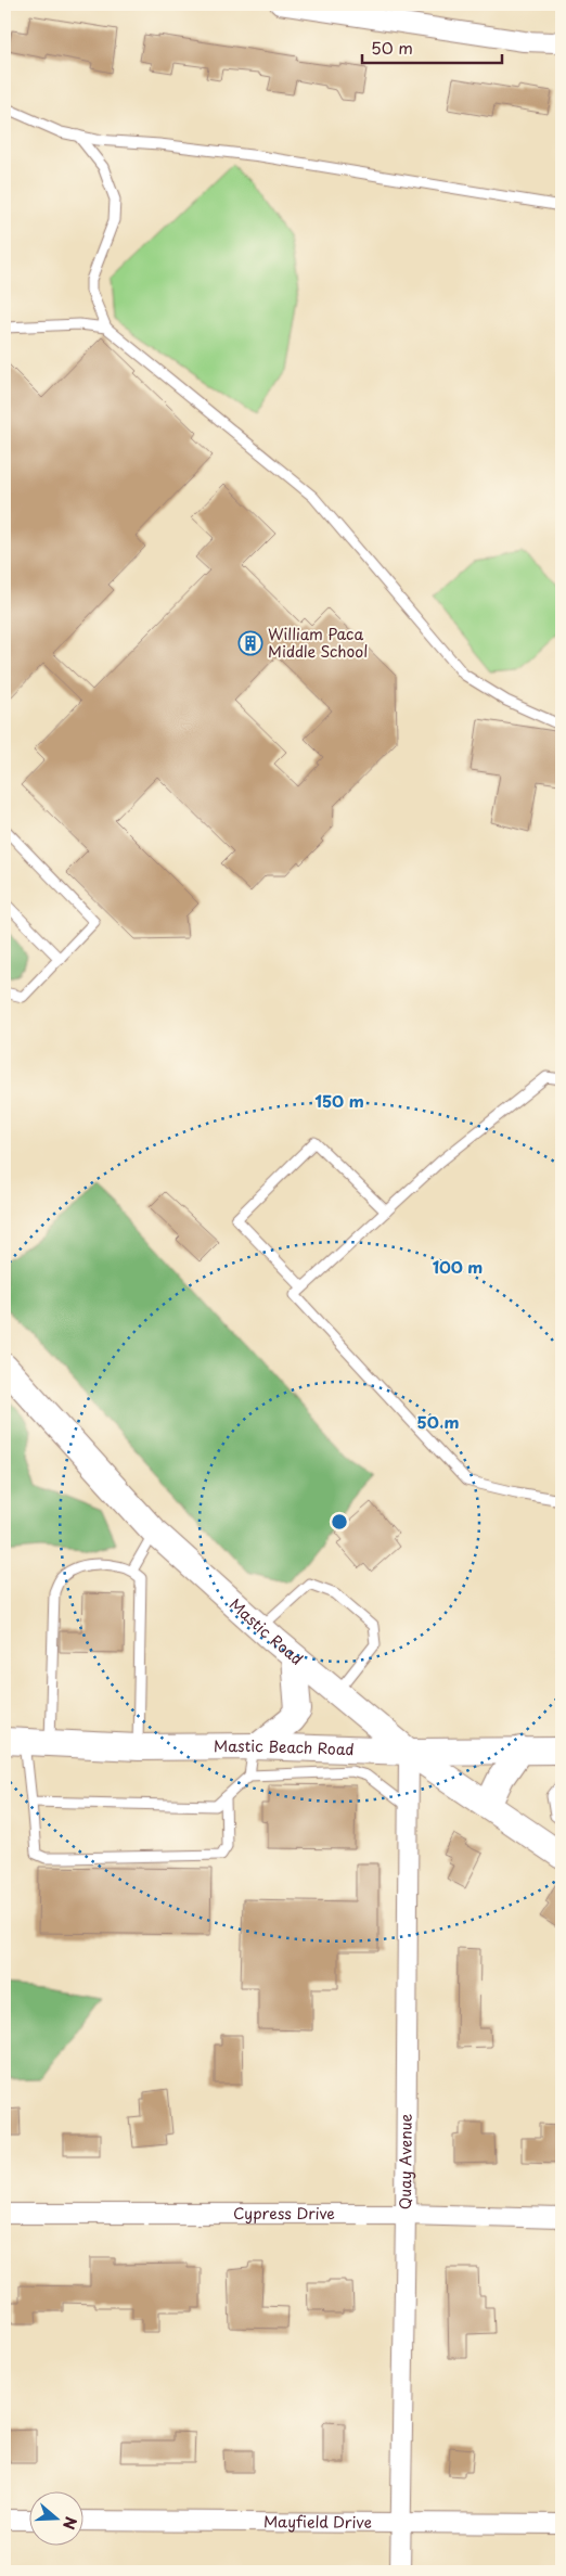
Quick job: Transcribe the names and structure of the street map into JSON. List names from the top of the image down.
{
  "streets": {
    "main road": ["Mastic Road", "Mastic Beach Road"],
    "street": ["Quay Avenue", "Cypress Drive", "Mayfield Drive"]
  },
  "crossings": [
    ["Mastic Road", "Mastic Beach Road"],
    ["Mastic Road", "Quay Avenue"],
    ["Mastic Beach Road", "Quay Avenue"],
    ["Quay Avenue", "Cypress Drive"],
    ["Quay Avenue", "Mayfield Drive"]
  ],
  "places": {
    "building": ["William Paca Middle School"]
  },
  "scale_bar": "50 m",
  "north": "right",
  "rings": ["150 m", "100 m", "50 m"]
}
